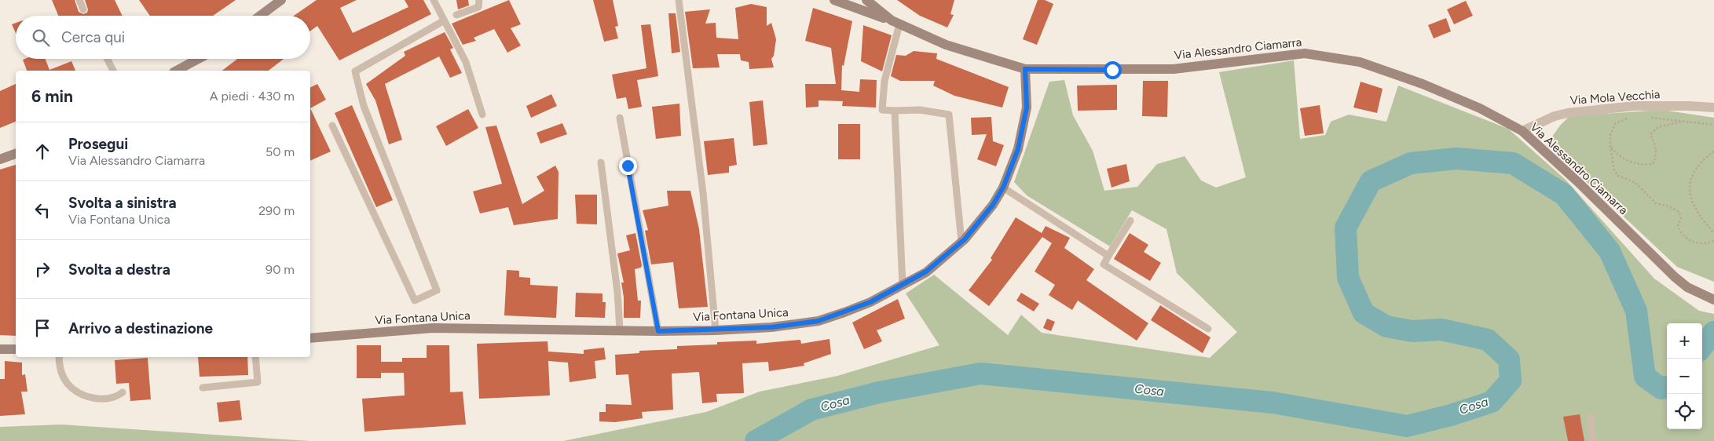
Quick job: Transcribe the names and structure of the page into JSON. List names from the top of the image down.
{
  "streets": {
    "main road": ["Via Alessandro Ciamarra", "Via Fontana Unica"],
    "street": ["Via Mola Vecchia"]
  },
  "crossings": [
    ["Via Alessandro Ciamarra", "Via Mola Vecchia"],
    ["Via Alessandro Ciamarra", "Via Fontana Unica"]
  ],
  "water": ["Cosa"],
  "page": {
    "search": "Cerca qui",
    "heading": ["6 min", "A piedi · 430 m"],
    "list": [
      ["Prosegui", "Via Alessandro Ciamarra", "50 m"],
      ["Svolta a sinistra", "Via Fontana Unica", "290 m"],
      ["Svolta a destra", "90 m"],
      "Arrivo a destinazione"
    ],
    "map_buttons": ["+", "−"]
  }
}
